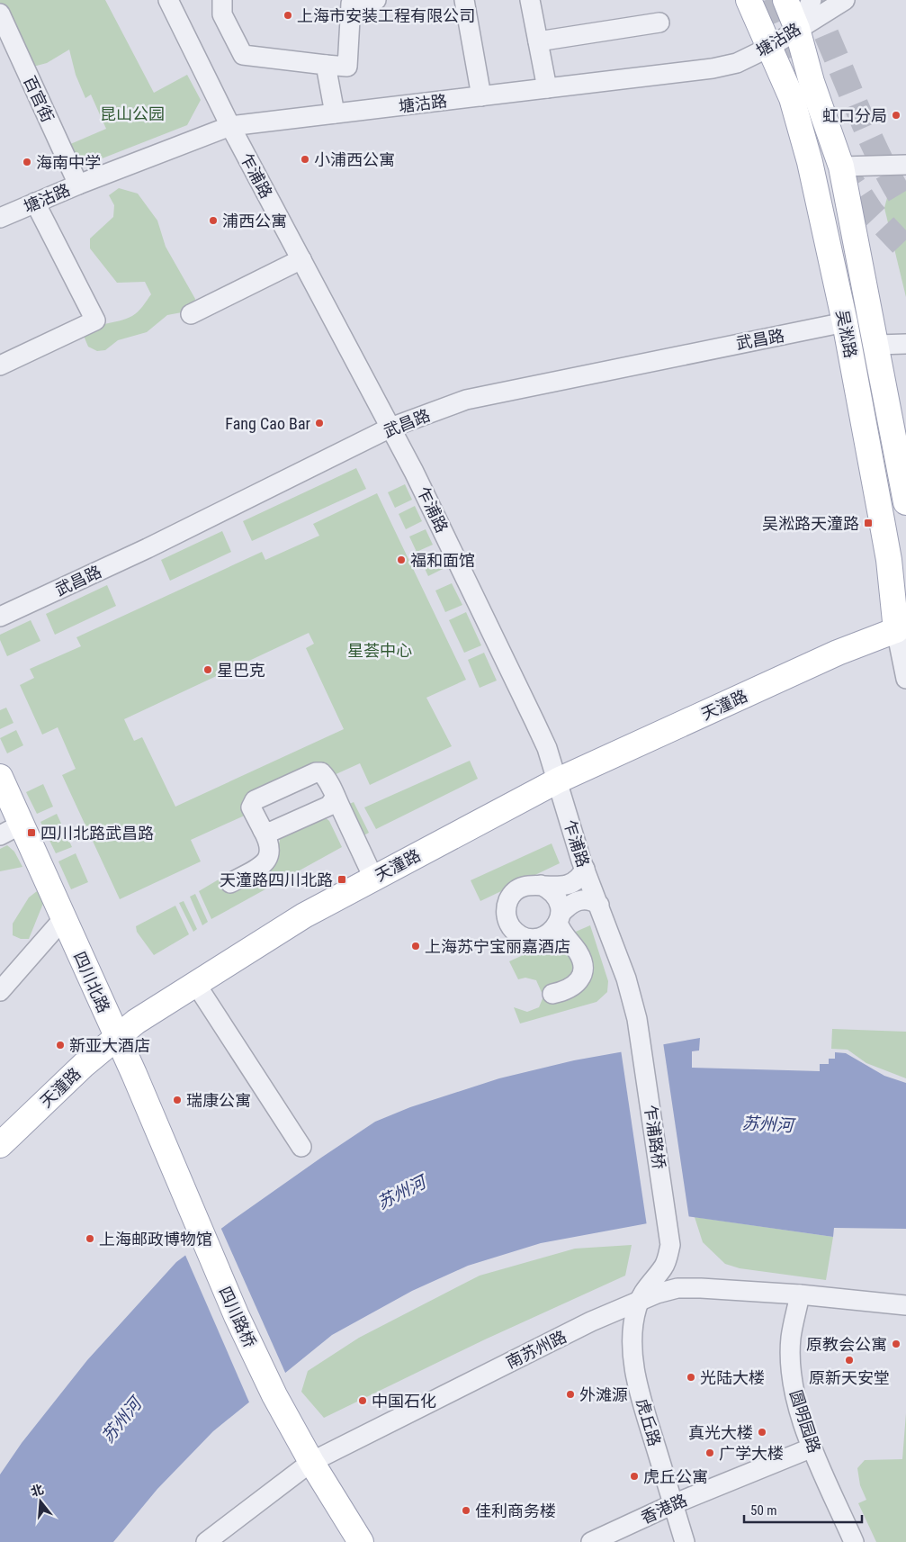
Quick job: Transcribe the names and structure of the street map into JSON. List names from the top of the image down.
{
  "streets": {
    "main road": [
      "吴淞路",
      "天潼路",
      "四川北路",
      "四川路桥"
    ],
    "street": [
      "塘沽路",
      "百官街",
      "乍浦路",
      "武昌路",
      "乍浦路桥",
      "南苏州路",
      "圆明园路",
      "虎丘路",
      "香港路"
    ]
  },
  "crossings": [
    ["塘沽路", "百官街"],
    ["塘沽路", "乍浦路"],
    ["塘沽路", "吴淞路"],
    ["乍浦路", "武昌路"],
    ["乍浦路", "天潼路"],
    ["乍浦路", "乍浦路桥"],
    ["吴淞路", "武昌路"],
    ["吴淞路", "天潼路"],
    ["天潼路", "四川北路"],
    ["四川北路", "四川路桥"],
    ["乍浦路桥", "南苏州路"],
    ["乍浦路桥", "虎丘路"],
    ["四川路桥", "南苏州路"],
    ["南苏州路", "圆明园路"],
    ["南苏州路", "虎丘路"],
    ["圆明园路", "香港路"],
    ["虎丘路", "香港路"]
  ],
  "water": ["苏州河"],
  "parks": ["昆山公园", "星荟中心"],
  "places": {
    "other": [
      "上海市安装工程有限公司",
      "虹口分局",
      "小浦西公寓",
      "海南中学",
      "浦西公寓",
      "Fang Cao Bar",
      "福和面馆",
      "星巴克",
      "上海苏宁宝丽嘉酒店",
      "新亚大酒店",
      "瑞康公寓",
      "上海邮政博物馆",
      "原教会公寓",
      "原新天安堂",
      "光陆大楼",
      "外滩源",
      "中国石化",
      "真光大楼",
      "广学大楼",
      "虎丘公寓",
      "佳利商务楼"
    ],
    "transit": ["吴淞路天潼路", "四川北路武昌路", "天潼路四川北路"]
  },
  "scale_bar": "50 m",
  "north": "top"
}
